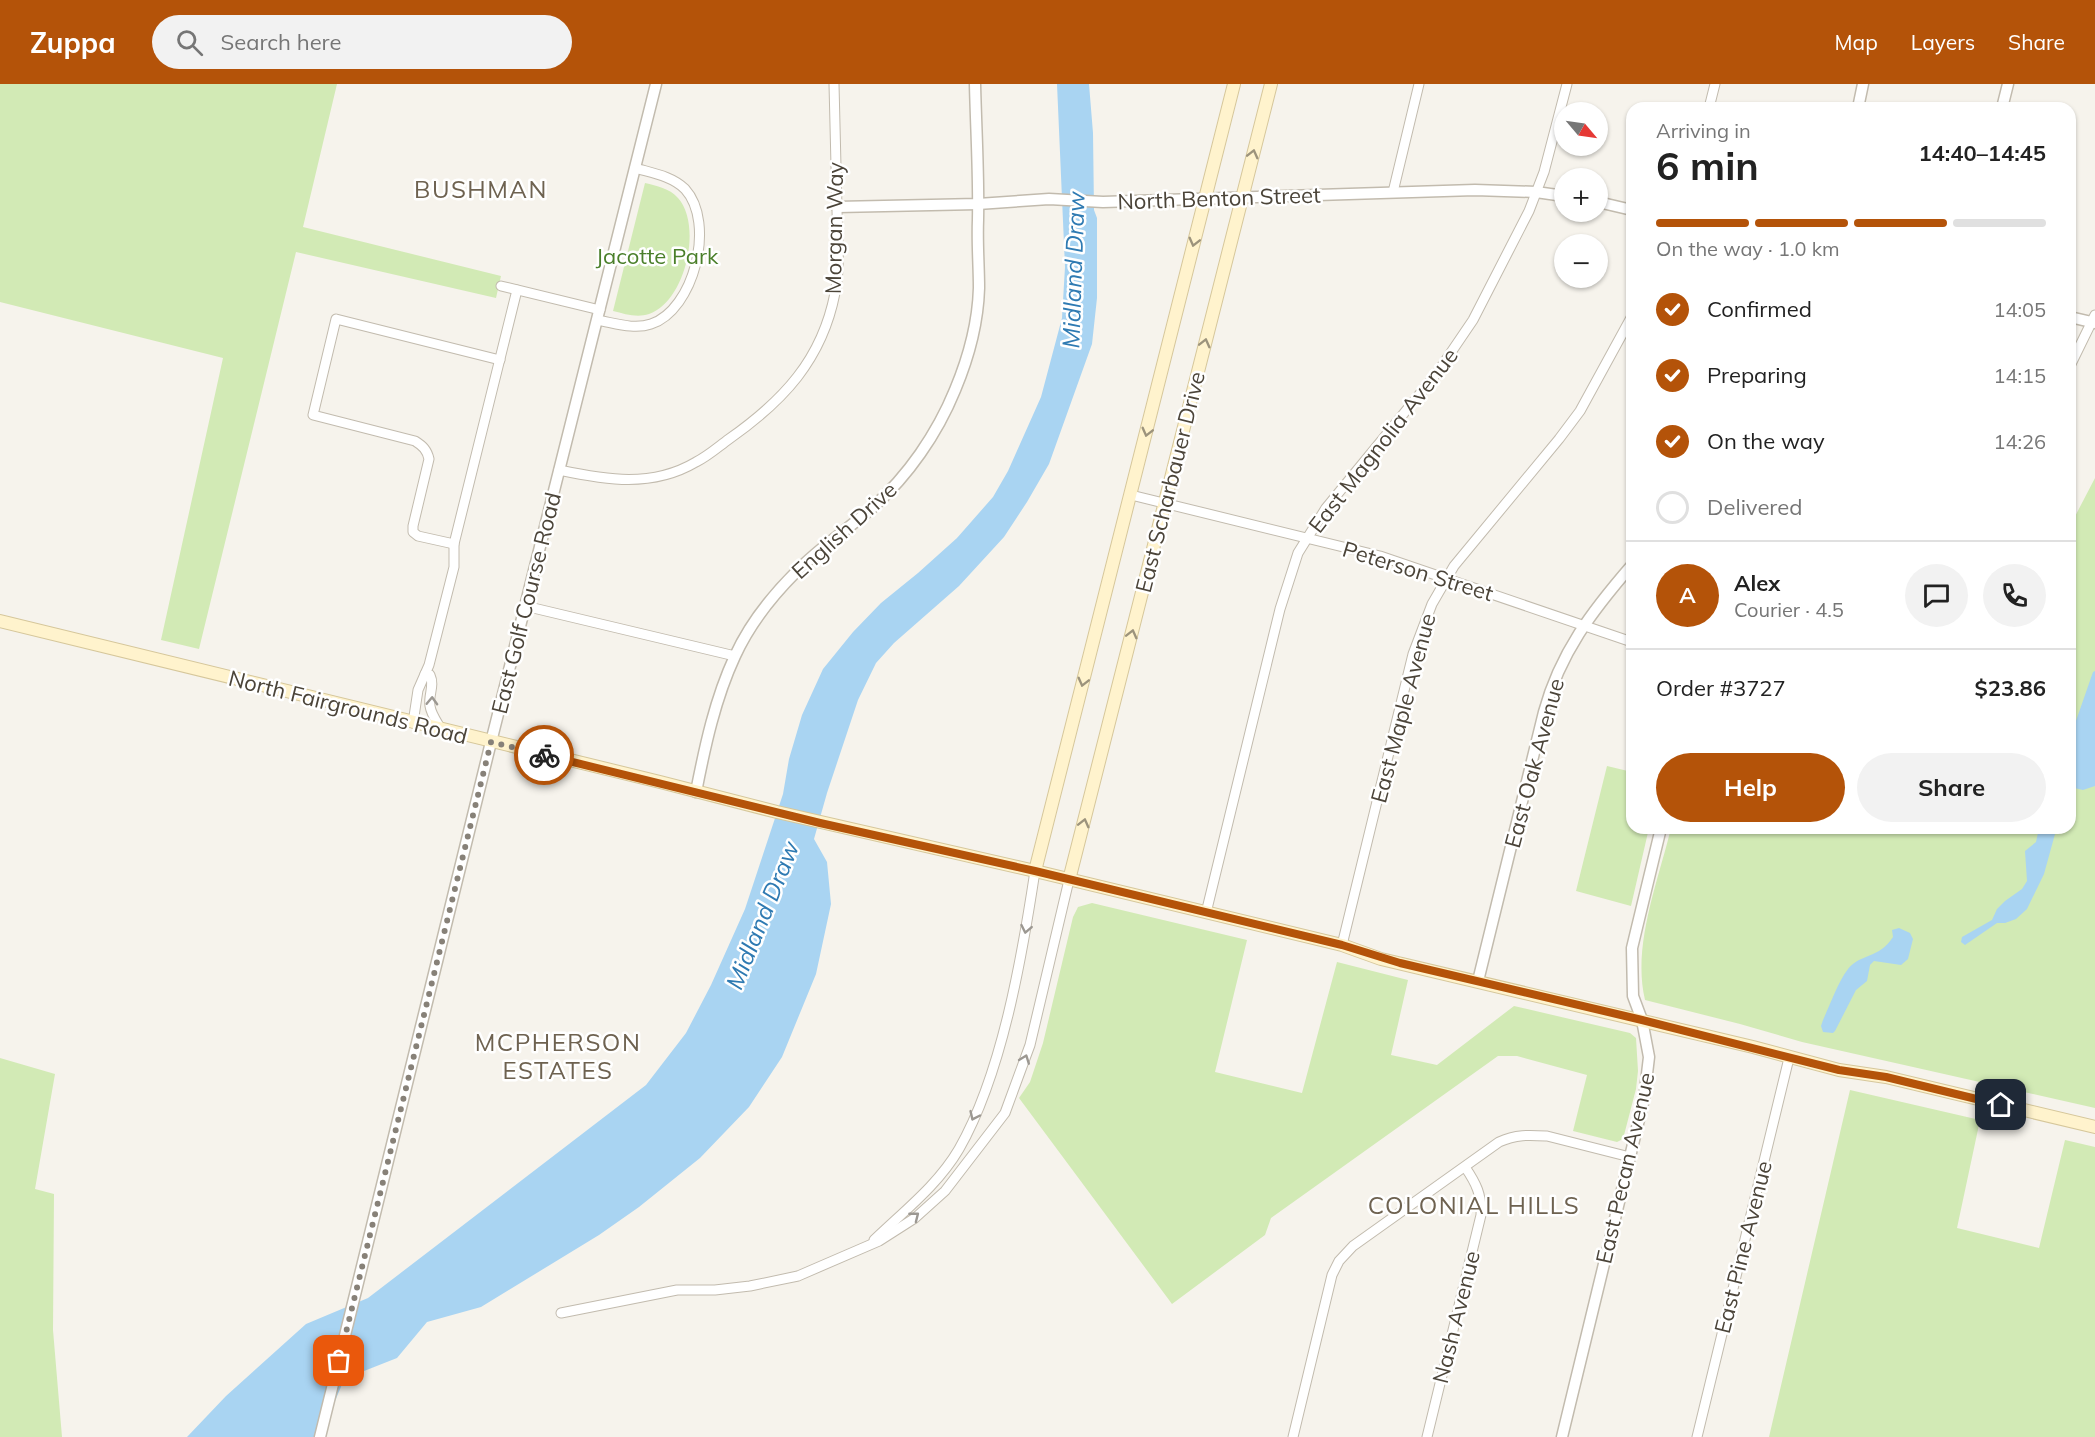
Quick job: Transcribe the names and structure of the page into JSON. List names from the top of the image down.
{
  "streets": {
    "main road": ["East Scharbauer Drive", "North Fairgrounds Road"],
    "street": [
      "North Benton Street",
      "Morgan Way",
      "East Magnolia Avenue",
      "English Drive",
      "Peterson Street",
      "East Golf Course Road",
      "East Maple Avenue",
      "East Oak Avenue",
      "East Pecan Avenue",
      "East Pine Avenue",
      "Nash Avenue"
    ]
  },
  "crossings": [
    ["North Benton Street", "Morgan Way"],
    ["North Benton Street", "East Magnolia Avenue"],
    ["North Benton Street", "East Scharbauer Drive"],
    ["North Benton Street", "English Drive"],
    ["Morgan Way", "East Golf Course Road"],
    ["East Magnolia Avenue", "Peterson Street"],
    ["East Magnolia Avenue", "North Fairgrounds Road"],
    ["East Scharbauer Drive", "Peterson Street"],
    ["East Scharbauer Drive", "North Fairgrounds Road"],
    ["English Drive", "North Fairgrounds Road"],
    ["Peterson Street", "East Maple Avenue"],
    ["Peterson Street", "East Oak Avenue"],
    ["East Golf Course Road", "North Fairgrounds Road"],
    ["North Fairgrounds Road", "East Maple Avenue"],
    ["North Fairgrounds Road", "East Oak Avenue"],
    ["North Fairgrounds Road", "East Pecan Avenue"],
    ["North Fairgrounds Road", "East Pine Avenue"]
  ],
  "districts": ["BUSHMAN", "MCPHERSON ESTATES", "COLONIAL HILLS"],
  "water": ["Midland Draw"],
  "parks": ["Jacotte Park"],
  "north": "bottom right",
  "page": {
    "header": "Zuppa",
    "search": "Search here",
    "nav": ["Map", "Layers", "Share"],
    "map_buttons": ["+", "−"],
    "heading": ["6 min", "Arriving in", "14:40–14:45"],
    "panel": [
      "Alex",
      "Courier · 4.5",
      "Order #3727",
      "$23.86"
    ],
    "bar": "On the way · 1.0 km",
    "list": [
      ["Confirmed", "14:05"],
      ["Preparing", "14:15"],
      ["On the way", "14:26"],
      "Delivered"
    ],
    "round": "A",
    "buttons": ["Help", "Share"]
  }
}
